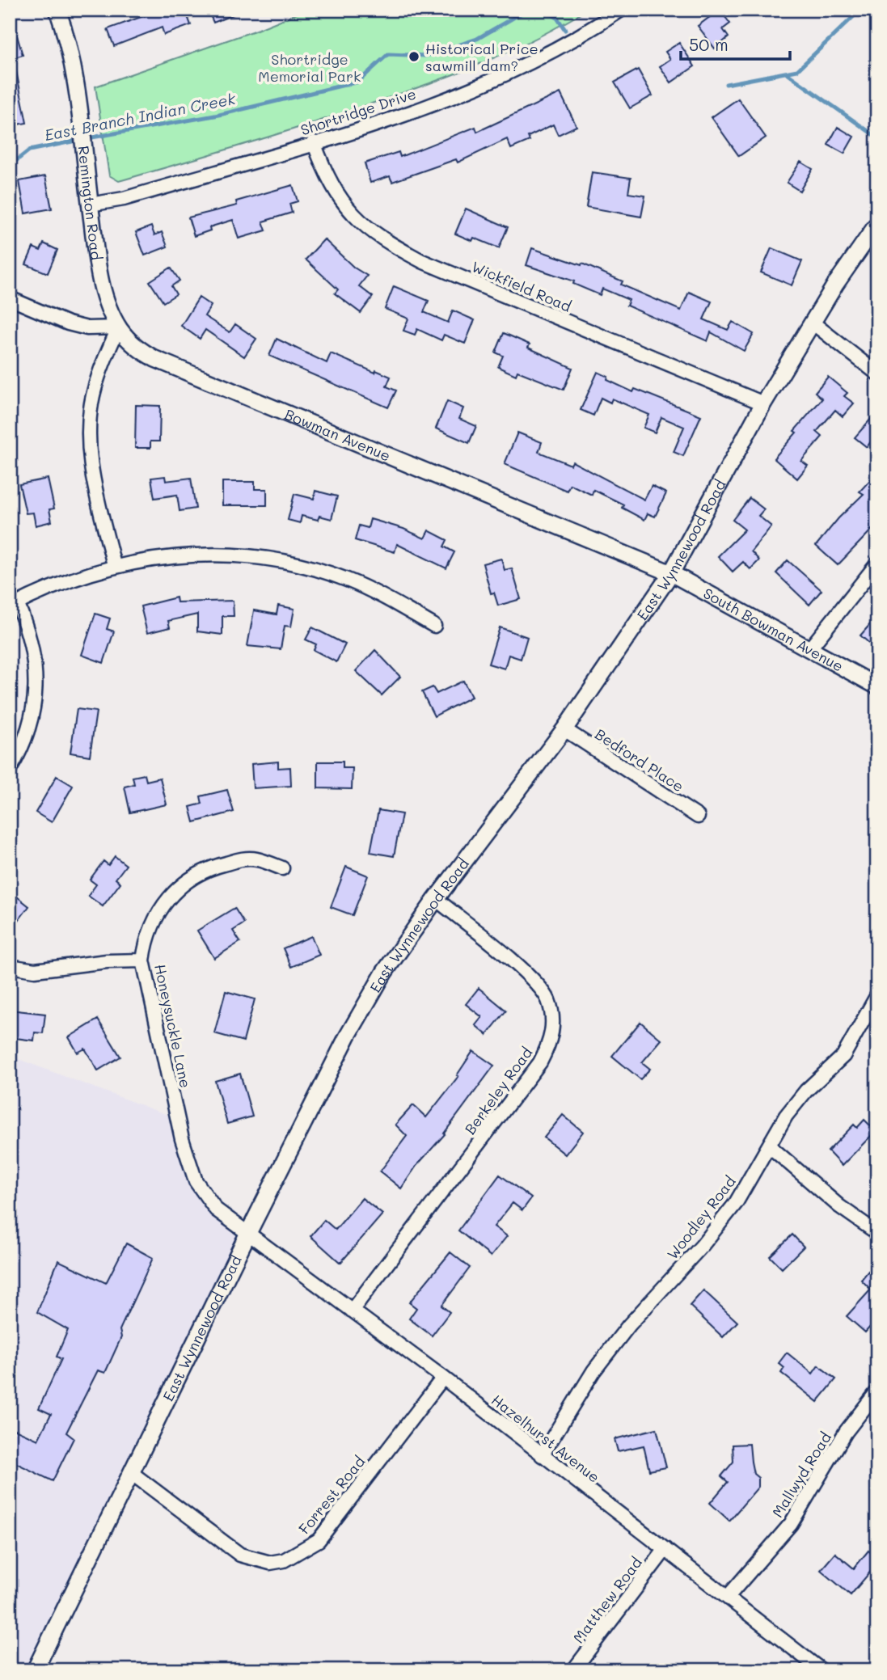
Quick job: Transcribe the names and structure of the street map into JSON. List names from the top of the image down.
{
  "streets": {
    "street": [
      "Shortridge Drive",
      "Remington Road",
      "Wickfield Road",
      "Bowman Avenue",
      "East Wynnewood Road",
      "South Bowman Avenue",
      "Bedford Place",
      "Honeysuckle Lane",
      "Berkeley Road",
      "Woodley Road",
      "Hazelhurst Avenue",
      "Mallwyd Road",
      "Forrest Road",
      "Matthew Road"
    ]
  },
  "crossings": [
    ["Shortridge Drive", "Remington Road"],
    ["Shortridge Drive", "Wickfield Road"],
    ["Remington Road", "Bowman Avenue"],
    ["Wickfield Road", "East Wynnewood Road"],
    ["Bowman Avenue", "East Wynnewood Road"],
    ["Bowman Avenue", "South Bowman Avenue"],
    ["East Wynnewood Road", "South Bowman Avenue"],
    ["East Wynnewood Road", "Bedford Place"],
    ["East Wynnewood Road", "Honeysuckle Lane"],
    ["East Wynnewood Road", "Berkeley Road"],
    ["East Wynnewood Road", "Hazelhurst Avenue"],
    ["East Wynnewood Road", "Forrest Road"],
    ["Honeysuckle Lane", "Hazelhurst Avenue"],
    ["Berkeley Road", "Hazelhurst Avenue"],
    ["Woodley Road", "Hazelhurst Avenue"],
    ["Hazelhurst Avenue", "Mallwyd Road"],
    ["Hazelhurst Avenue", "Forrest Road"],
    ["Hazelhurst Avenue", "Matthew Road"]
  ],
  "water": ["East Branch Indian Creek"],
  "parks": ["Shortridge Memorial Park"],
  "places": ["Historical Price sawmill dam?"],
  "scale_bar": "50 m"
}
